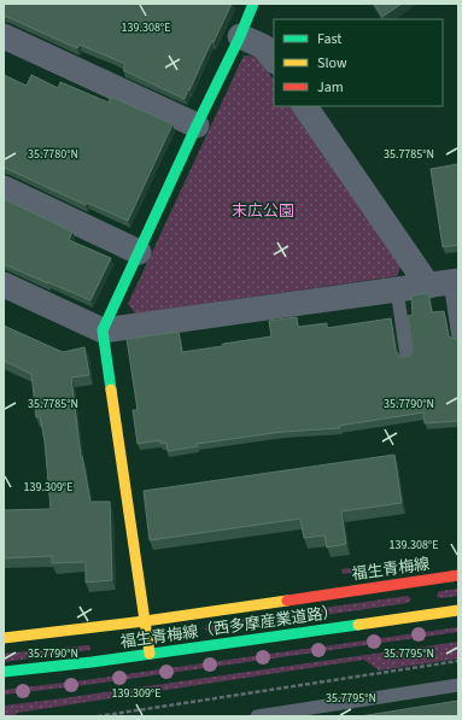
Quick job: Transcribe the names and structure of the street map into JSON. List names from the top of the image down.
{
  "streets": {
    "main road": ["福生青梅線", "福生青梅線（西多摩産業道路）"]
  },
  "crossings": [
    ["福生青梅線", "福生青梅線（西多摩産業道路）"]
  ],
  "parks": ["末広公園"],
  "legend": ["Fast", "Slow", "Jam"],
  "coordinates": [
    "139.308°E",
    "35.7780°N",
    "35.7785°N",
    "35.7790°N",
    "139.309°E",
    "35.7795°N"
  ]
}
